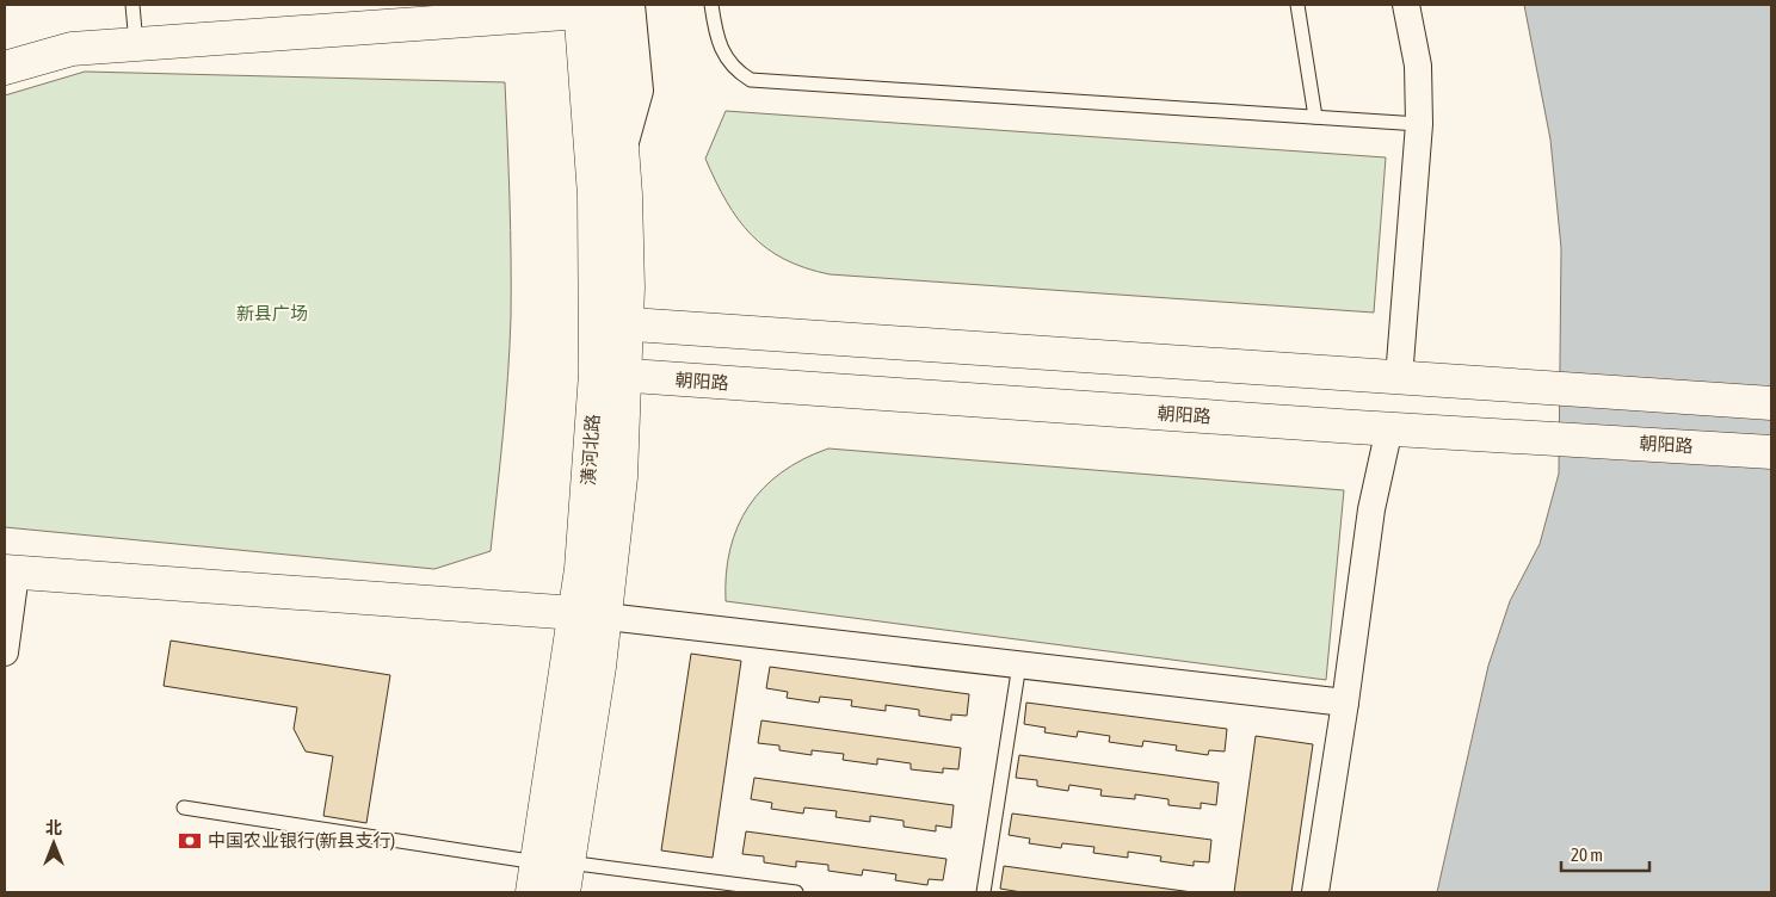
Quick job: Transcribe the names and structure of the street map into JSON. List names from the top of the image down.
{
  "streets": {
    "main road": ["朝阳路", "潢河北路"]
  },
  "crossings": [
    ["朝阳路", "潢河北路"]
  ],
  "parks": ["新县广场"],
  "places": {
    "bank": ["中国农业银行(新县支行)"]
  },
  "scale_bar": "20 m",
  "north": "top"
}
